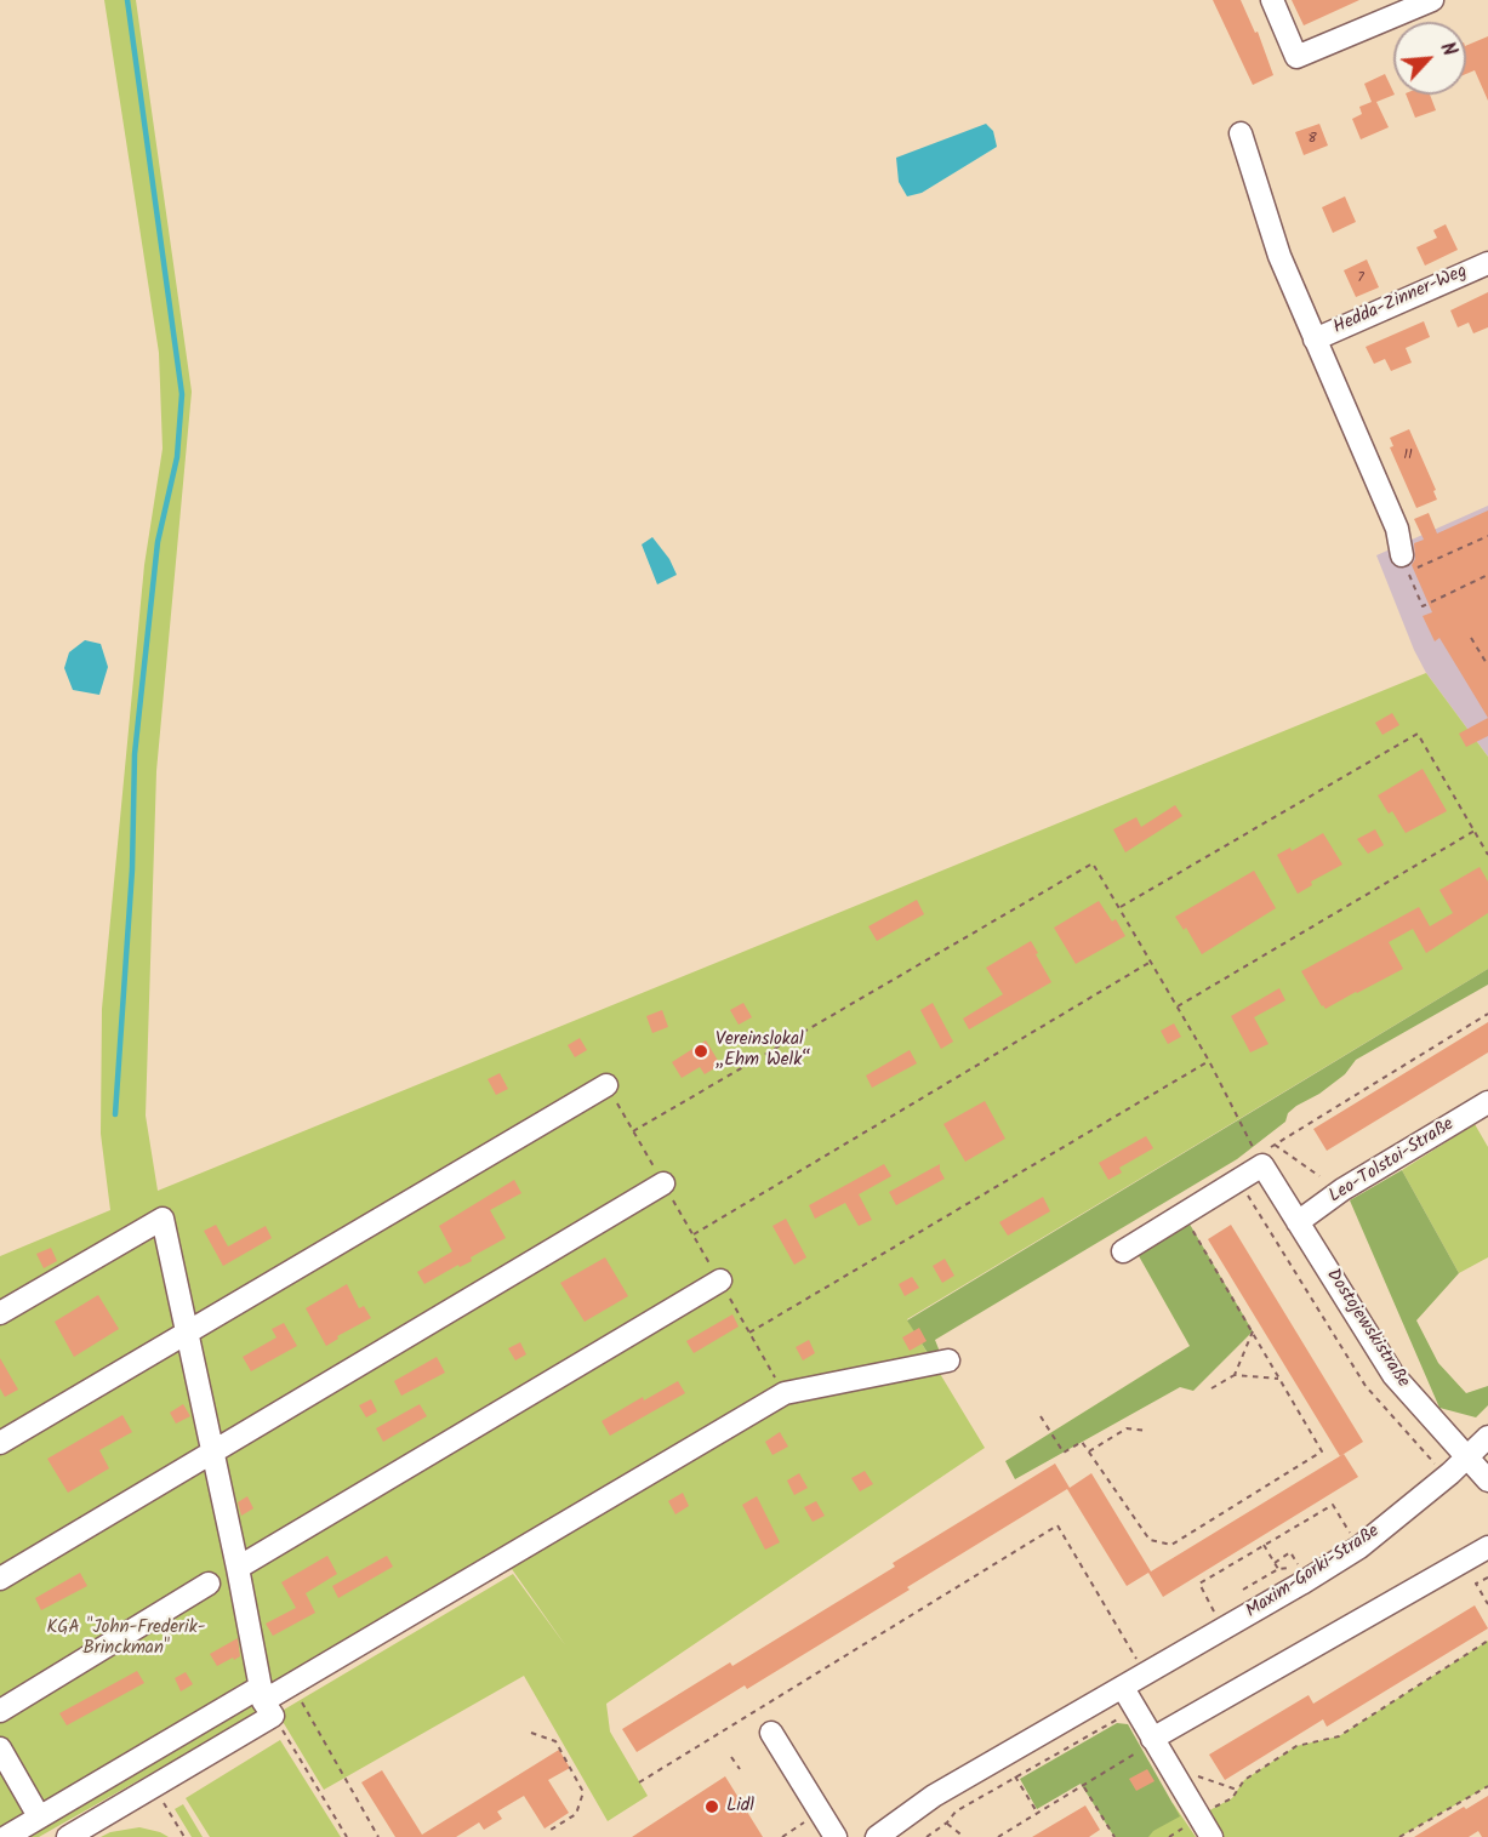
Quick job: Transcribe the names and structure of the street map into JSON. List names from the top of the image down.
{
  "streets": {
    "street": [
      "Hedda-Zinner-Weg",
      "Leo-Tolstoi-Straße",
      "Dostojewskistraße",
      "Maxim-Gorki-Straße"
    ]
  },
  "crossings": [
    ["Leo-Tolstoi-Straße", "Dostojewskistraße"],
    ["Dostojewskistraße", "Maxim-Gorki-Straße"]
  ],
  "parks": ["KGA \"John-Frederik- Brinckman\""],
  "places": ["Vereinslokal „Ehm Welk“", "Lidl"],
  "house_numbers": ["8", "7", "11"],
  "north": "top right"
}
